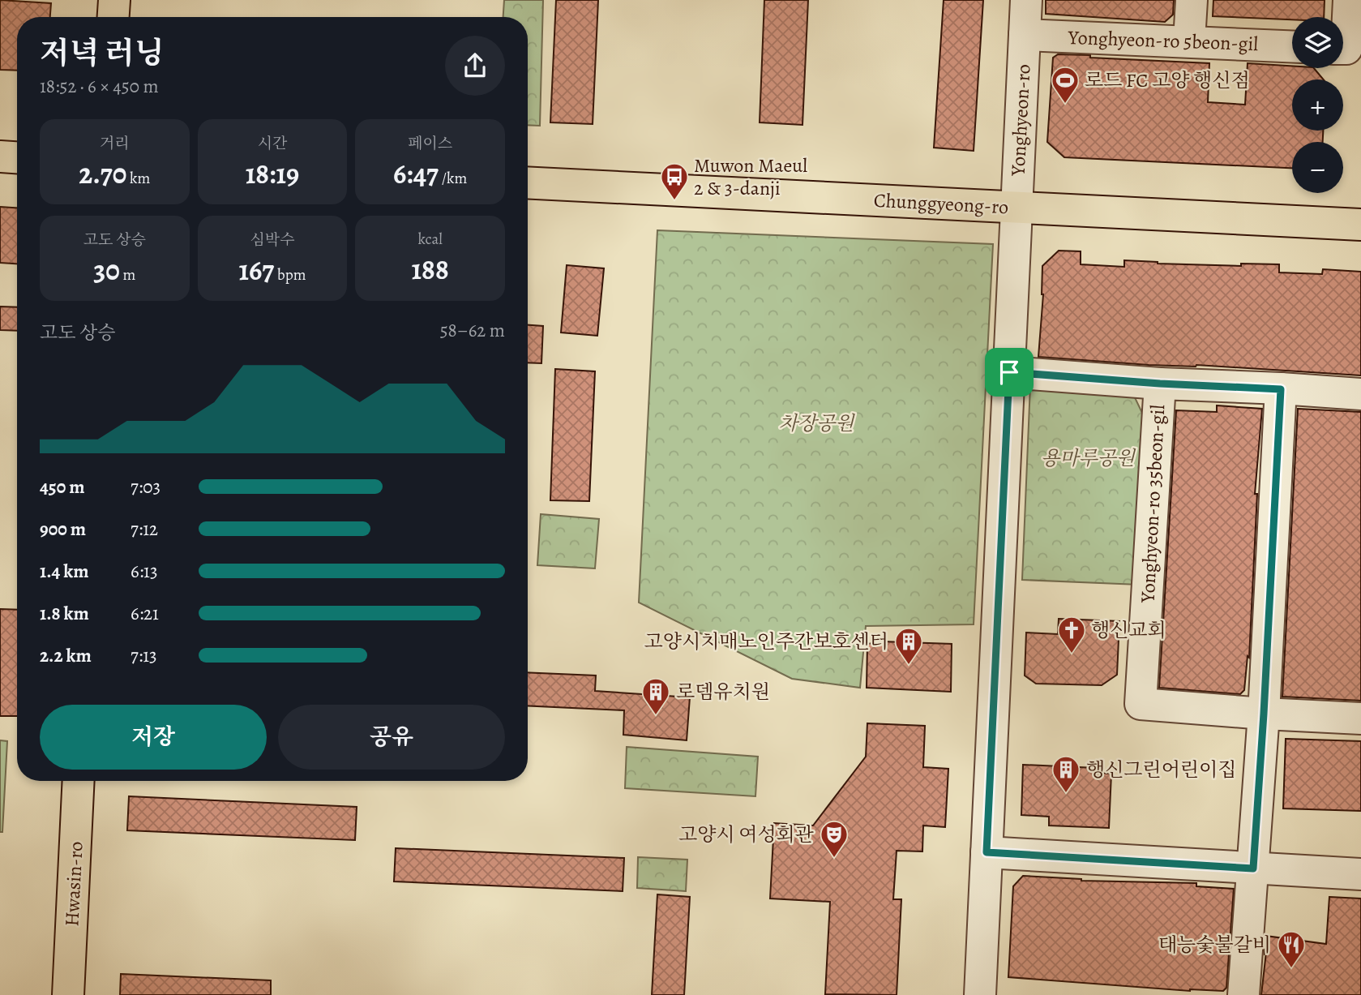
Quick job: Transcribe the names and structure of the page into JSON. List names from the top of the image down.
{
  "streets": {
    "main road": ["Chunggyeong-ro", "Hwasin-ro"],
    "street": ["Yonghyeon-ro 5beon-gil", "Yonghyeon-ro", "Yonghyeon-ro 35beon-gil"]
  },
  "crossings": [
    ["Yonghyeon-ro 5beon-gil", "Yonghyeon-ro"],
    ["Yonghyeon-ro", "Chunggyeong-ro"],
    ["Yonghyeon-ro", "Yonghyeon-ro 35beon-gil"]
  ],
  "parks": ["차장공원", "용마루공원"],
  "places": {
    "sports": ["로드 FC 고양 행신점"],
    "bus stop": ["Muwon Maeul 2 & 3-danji"],
    "church": ["행신교회"],
    "building": ["고양시치매노인주간보호센터", "로뎀유치원", "행신그린어린이집"],
    "theatre": ["고양시 여성회관"],
    "restaurant": ["태능숯불갈비"]
  },
  "page": {
    "map_buttons": ["+", "−"],
    "heading": ["저녁 러닝", "18:52 · 6 × 450 m"],
    "stats": [
      ["거리", "2.70 km"],
      ["시간", "18:19"],
      ["페이스", "6:47 /km"],
      ["고도 상승", "30 m"],
      ["심박수", "167 bpm"],
      ["kcal", "188"]
    ],
    "chart": ["고도 상승", "58–62 m"],
    "list": [
      {
        "name": "450 m",
        "note": "7:03"
      },
      {
        "name": "900 m",
        "note": "7:12"
      },
      {
        "name": "1.4 km",
        "note": "6:13"
      },
      {
        "name": "1.8 km",
        "note": "6:21"
      },
      {
        "name": "2.2 km",
        "note": "7:13"
      }
    ],
    "buttons": ["저장", "공유"]
  }
}
